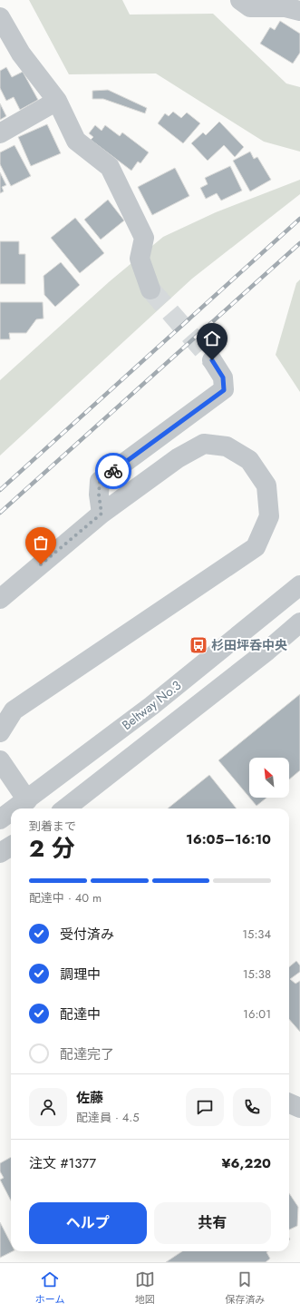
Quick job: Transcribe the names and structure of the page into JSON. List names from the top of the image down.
{
  "streets": {
    "street": ["Beltway No.3"]
  },
  "places": {
    "bus stop": ["杉田坪呑中央"]
  },
  "north": "top left",
  "page": {
    "heading": ["2 分", "到着まで", "16:05–16:10"],
    "panel": [
      "佐藤",
      "配達員 · 4.5",
      "注文 #1377",
      "¥6,220"
    ],
    "bar": "配達中 · 40 m",
    "list": [
      ["受付済み", "15:34"],
      ["調理中", "15:38"],
      ["配達中", "16:01"],
      "配達完了"
    ],
    "buttons": ["ヘルプ", "共有"],
    "tabs": ["ホーム", "地図", "保存済み"]
  }
}
